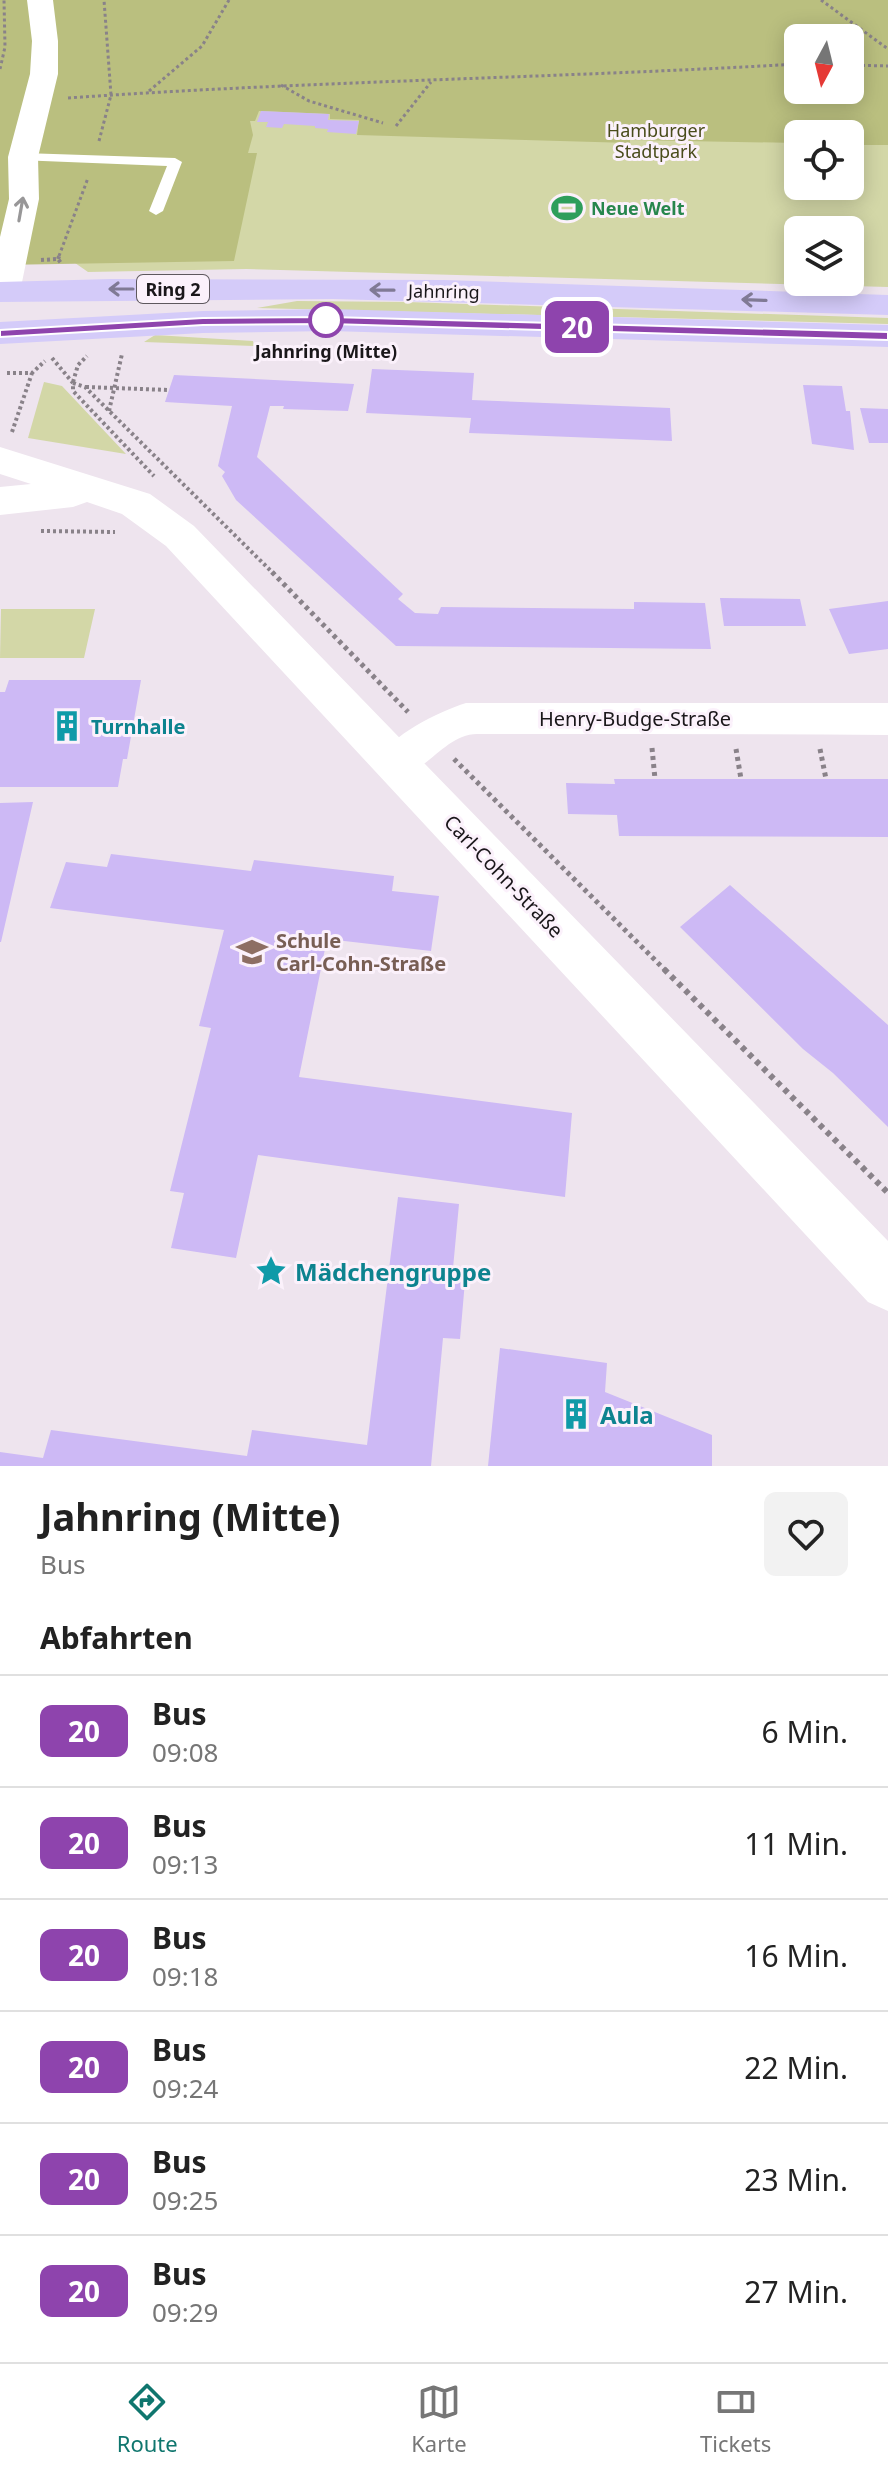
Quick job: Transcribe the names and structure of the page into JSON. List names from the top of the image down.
{
  "streets": {
    "main road": ["Ring 2", "Jahnring"],
    "street": ["Henry-Budge-Straße", "Carl-Cohn-Straße"]
  },
  "crossings": [
    ["Henry-Budge-Straße", "Carl-Cohn-Straße"]
  ],
  "parks": ["Hamburger Stadtpark"],
  "places": {
    "sports": ["Neue Welt"],
    "other": ["Jahnring (Mitte)"],
    "building": ["Turnhalle", "Aula"],
    "school or university": ["Schule Carl-Cohn-Straße"],
    "place": ["Mädchengruppe"]
  },
  "lines": ["bus line 20"],
  "north": "bottom",
  "page": {
    "on_map": "20",
    "heading": [
      ["Jahnring (Mitte)", "Bus"],
      "Abfahrten"
    ],
    "list": [
      {
        "mark": "20",
        "name": "Bus",
        "note": "09:08",
        "value": "6 Min."
      },
      {
        "mark": "20",
        "name": "Bus",
        "note": "09:13",
        "value": "11 Min."
      },
      {
        "mark": "20",
        "name": "Bus",
        "note": "09:18",
        "value": "16 Min."
      },
      {
        "mark": "20",
        "name": "Bus",
        "note": "09:24",
        "value": "22 Min."
      },
      {
        "mark": "20",
        "name": "Bus",
        "note": "09:25",
        "value": "23 Min."
      },
      {
        "mark": "20",
        "name": "Bus",
        "note": "09:29",
        "value": "27 Min."
      }
    ],
    "tabs": ["Route", "Karte", "Tickets"]
  }
}
